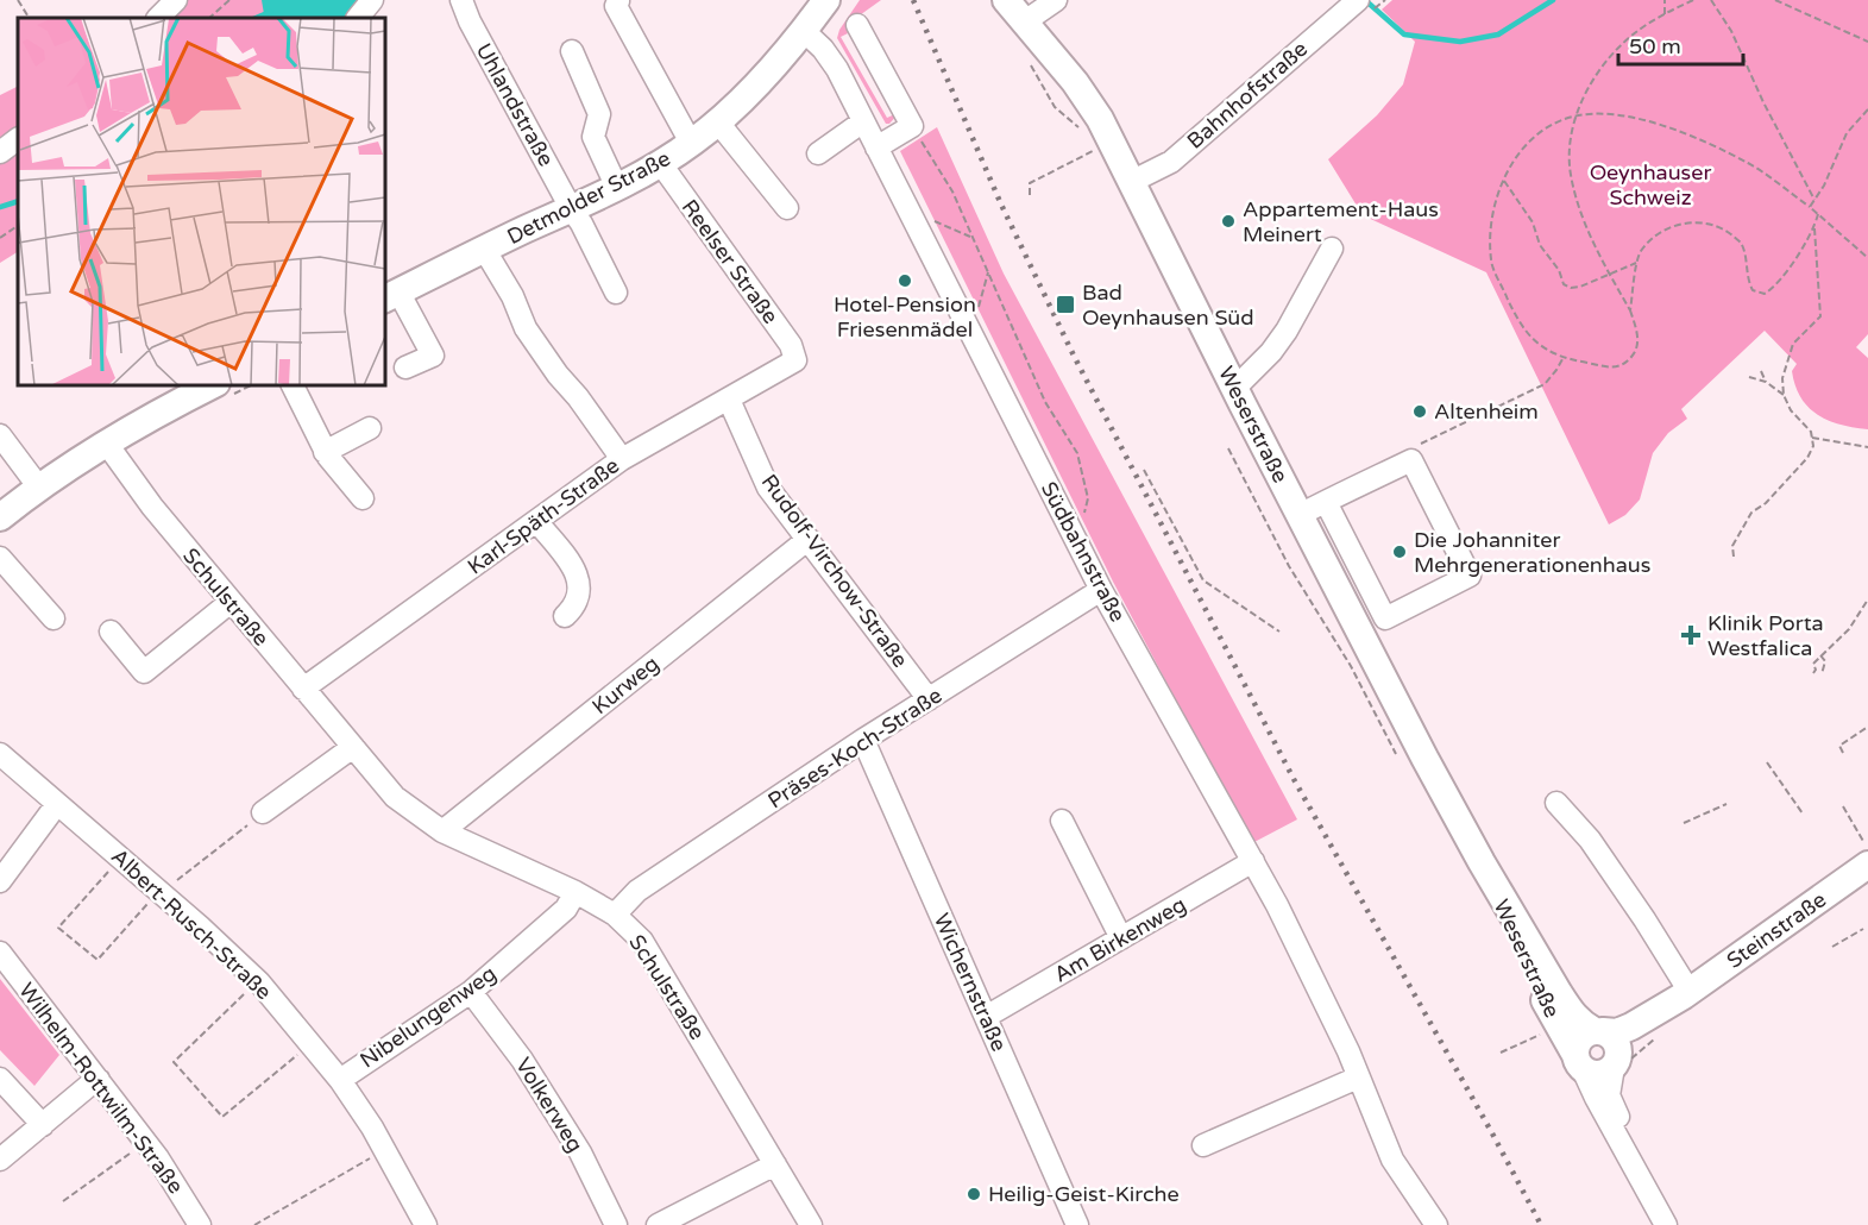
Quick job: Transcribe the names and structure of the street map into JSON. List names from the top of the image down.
{
  "streets": {
    "main road": ["Detmolder Straße", "Weserstraße", "Steinstraße"],
    "street": [
      "Bahnhofstraße",
      "Uhlandstraße",
      "Reelser Straße",
      "Karl-Späth-Straße",
      "Südbahnstraße",
      "Rudolf-Virchow-Straße",
      "Schulstraße",
      "Kurweg",
      "Präses-Koch-Straße",
      "Albert-Rusch-Straße",
      "Am Birkenweg",
      "Wichernstraße",
      "Nibelungenweg",
      "Wilhelm-Rottwilm-Straße",
      "Volkerweg"
    ]
  },
  "crossings": [
    ["Bahnhofstraße", "Weserstraße"],
    ["Uhlandstraße", "Detmolder Straße"],
    ["Detmolder Straße", "Reelser Straße"],
    ["Detmolder Straße", "Südbahnstraße"],
    ["Reelser Straße", "Karl-Späth-Straße"],
    ["Weserstraße", "Steinstraße"],
    ["Karl-Späth-Straße", "Rudolf-Virchow-Straße"],
    ["Karl-Späth-Straße", "Schulstraße"],
    ["Südbahnstraße", "Präses-Koch-Straße"],
    ["Südbahnstraße", "Am Birkenweg"],
    ["Rudolf-Virchow-Straße", "Kurweg"],
    ["Rudolf-Virchow-Straße", "Präses-Koch-Straße"],
    ["Schulstraße", "Kurweg"],
    ["Schulstraße", "Präses-Koch-Straße"],
    ["Schulstraße", "Nibelungenweg"],
    ["Präses-Koch-Straße", "Wichernstraße"],
    ["Albert-Rusch-Straße", "Nibelungenweg"],
    ["Am Birkenweg", "Wichernstraße"],
    ["Nibelungenweg", "Volkerweg"]
  ],
  "parks": ["Oeynhauser Schweiz"],
  "places": {
    "other": [
      "Appartement-Haus Meinert",
      "Hotel-Pension Friesenmädel",
      "Altenheim",
      "Die Johanniter Mehrgenerationenhaus",
      "Heilig-Geist-Kirche"
    ],
    "transit": ["Bad Oeynhausen Süd"],
    "health": ["Klinik Porta Westfalica"]
  },
  "scale_bar": "50 m"
}
